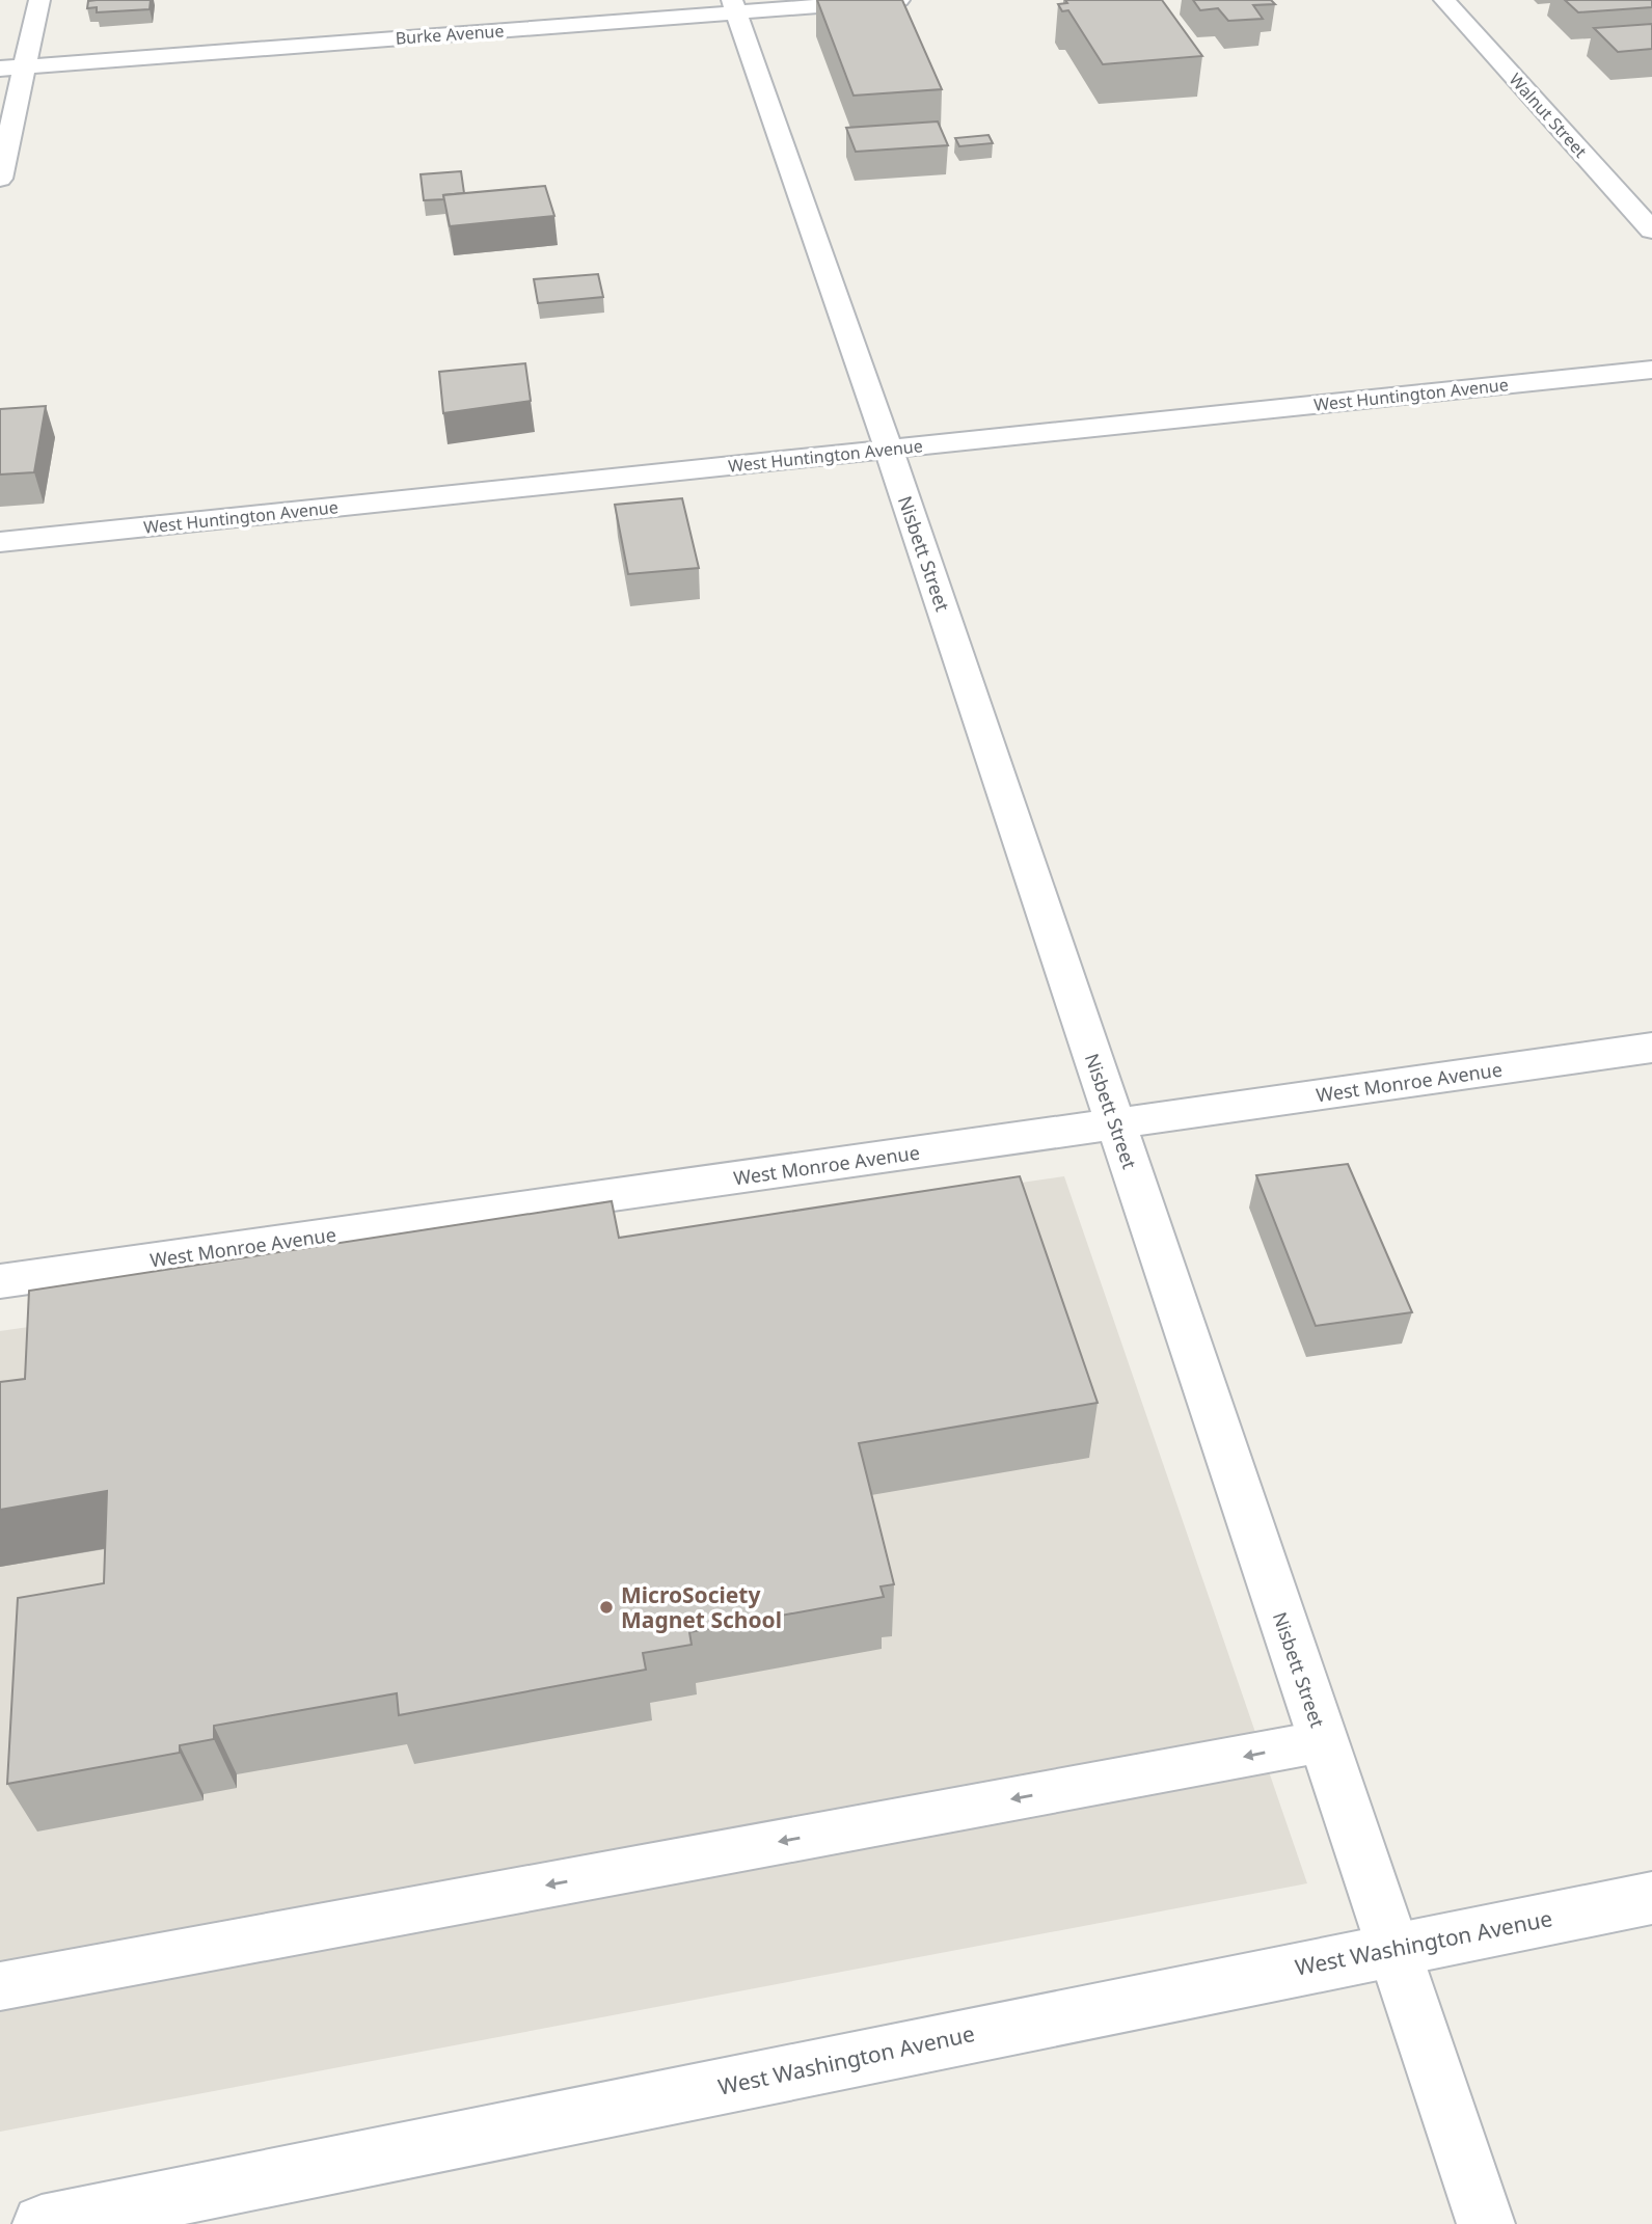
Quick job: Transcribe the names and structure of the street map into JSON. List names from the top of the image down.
{
  "streets": {
    "street": [
      "Burke Avenue",
      "Walnut Street",
      "West Huntington Avenue",
      "Nisbett Street",
      "West Monroe Avenue",
      "West Washington Avenue"
    ]
  },
  "crossings": [
    ["Burke Avenue", "Nisbett Street"],
    ["West Huntington Avenue", "Nisbett Street"],
    ["Nisbett Street", "West Monroe Avenue"],
    ["Nisbett Street", "West Washington Avenue"]
  ],
  "places": ["MicroSociety Magnet School"]
}
